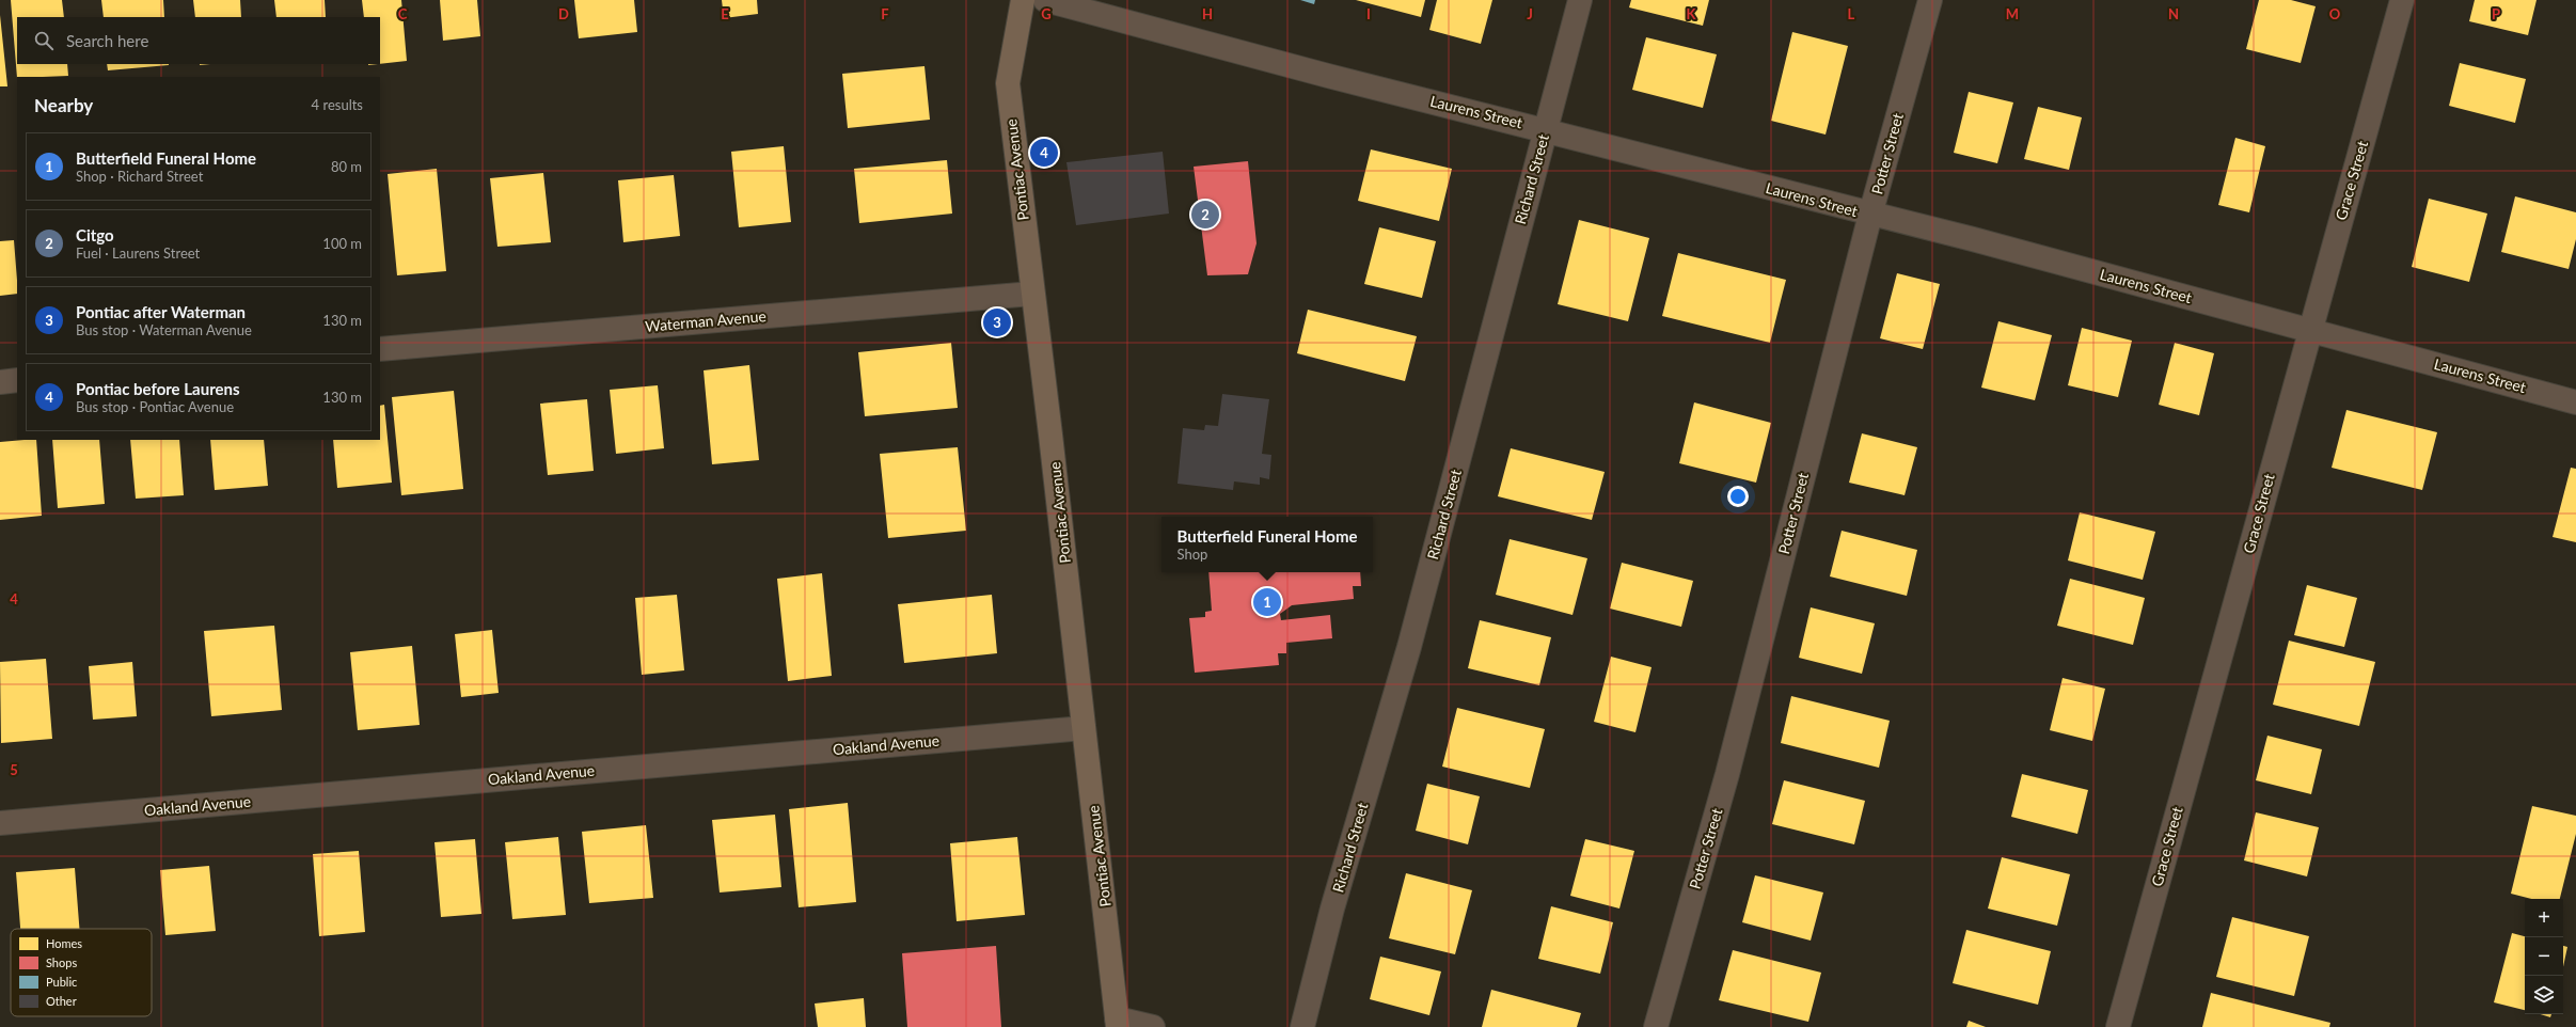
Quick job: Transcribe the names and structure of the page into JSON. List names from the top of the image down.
{
  "streets": {
    "main road": ["Pontiac Avenue"],
    "street": [
      "Laurens Street",
      "Potter Street",
      "Richard Street",
      "Grace Street",
      "Waterman Avenue",
      "Oakland Avenue"
    ]
  },
  "crossings": [
    ["Laurens Street", "Potter Street"],
    ["Laurens Street", "Richard Street"],
    ["Laurens Street", "Grace Street"],
    ["Pontiac Avenue", "Waterman Avenue"],
    ["Pontiac Avenue", "Oakland Avenue"]
  ],
  "legend": [
    "Homes",
    "Shops",
    "Public",
    "Other"
  ],
  "page": {
    "search": "Search here",
    "heading": ["Nearby", "4 results"],
    "list": [
      {
        "mark": "1",
        "name": "Butterfield Funeral Home",
        "note": "Shop · Richard Street",
        "value": "80 m"
      },
      {
        "mark": "2",
        "name": "Citgo",
        "note": "Fuel · Laurens Street",
        "value": "100 m"
      },
      {
        "mark": "3",
        "name": "Pontiac after Waterman",
        "note": "Bus stop · Waterman Avenue",
        "value": "130 m"
      },
      {
        "mark": "4",
        "name": "Pontiac before Laurens",
        "note": "Bus stop · Pontiac Avenue",
        "value": "130 m"
      }
    ],
    "pins": [
      "4",
      "2",
      "3",
      "1"
    ],
    "popup": ["Butterfield Funeral Home", "Shop"],
    "map_buttons": ["+", "−"]
  },
  "grid": {
    "columns": [
      "C",
      "D",
      "E",
      "F",
      "G",
      "H",
      "I",
      "J",
      "K",
      "L",
      "M",
      "N",
      "O",
      "P"
    ],
    "rows": ["4", "5"]
  }
}
